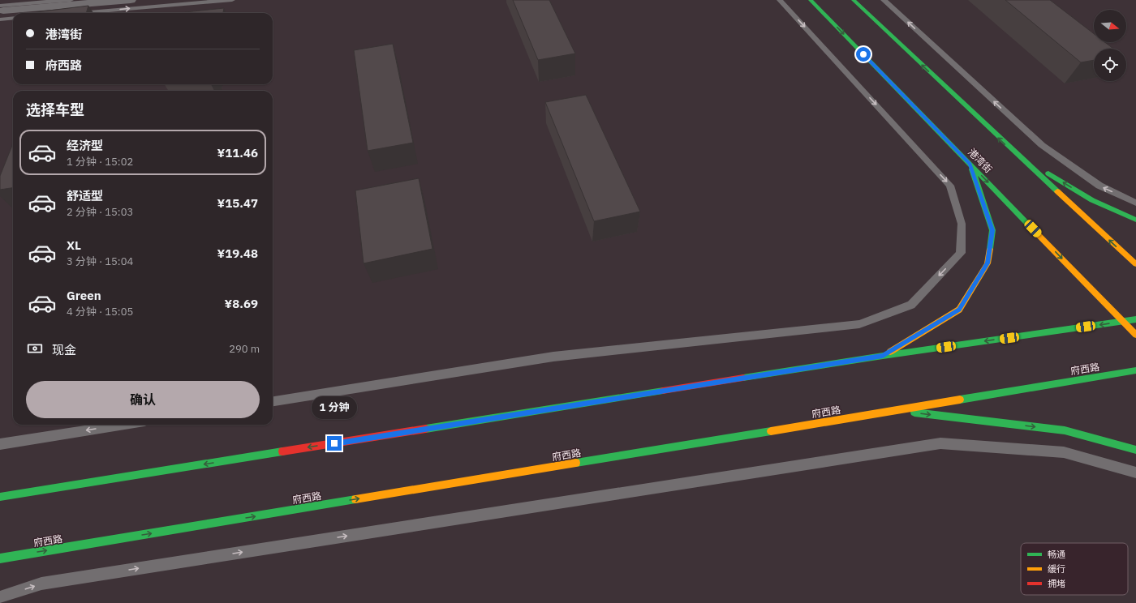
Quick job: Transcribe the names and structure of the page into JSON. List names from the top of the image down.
{
  "streets": {
    "street": ["港湾街", "府西路"]
  },
  "legend": ["畅通", "缓行", "拥堵"],
  "north": "right",
  "page": {
    "banner": ["港湾街", "府西路"],
    "heading": "选择车型",
    "list": [
      {
        "name": "经济型",
        "note": "1 分钟 · 15:02",
        "value": "¥11.46"
      },
      {
        "name": "舒适型",
        "note": "2 分钟 · 15:03",
        "value": "¥15.47"
      },
      {
        "name": "XL",
        "note": "3 分钟 · 15:04",
        "value": "¥19.48"
      },
      {
        "name": "Green",
        "note": "4 分钟 · 15:05",
        "value": "¥8.69"
      }
    ],
    "pay": ["现金", "290 m"],
    "buttons": "确认",
    "bubble": "1 分钟"
  }
}
